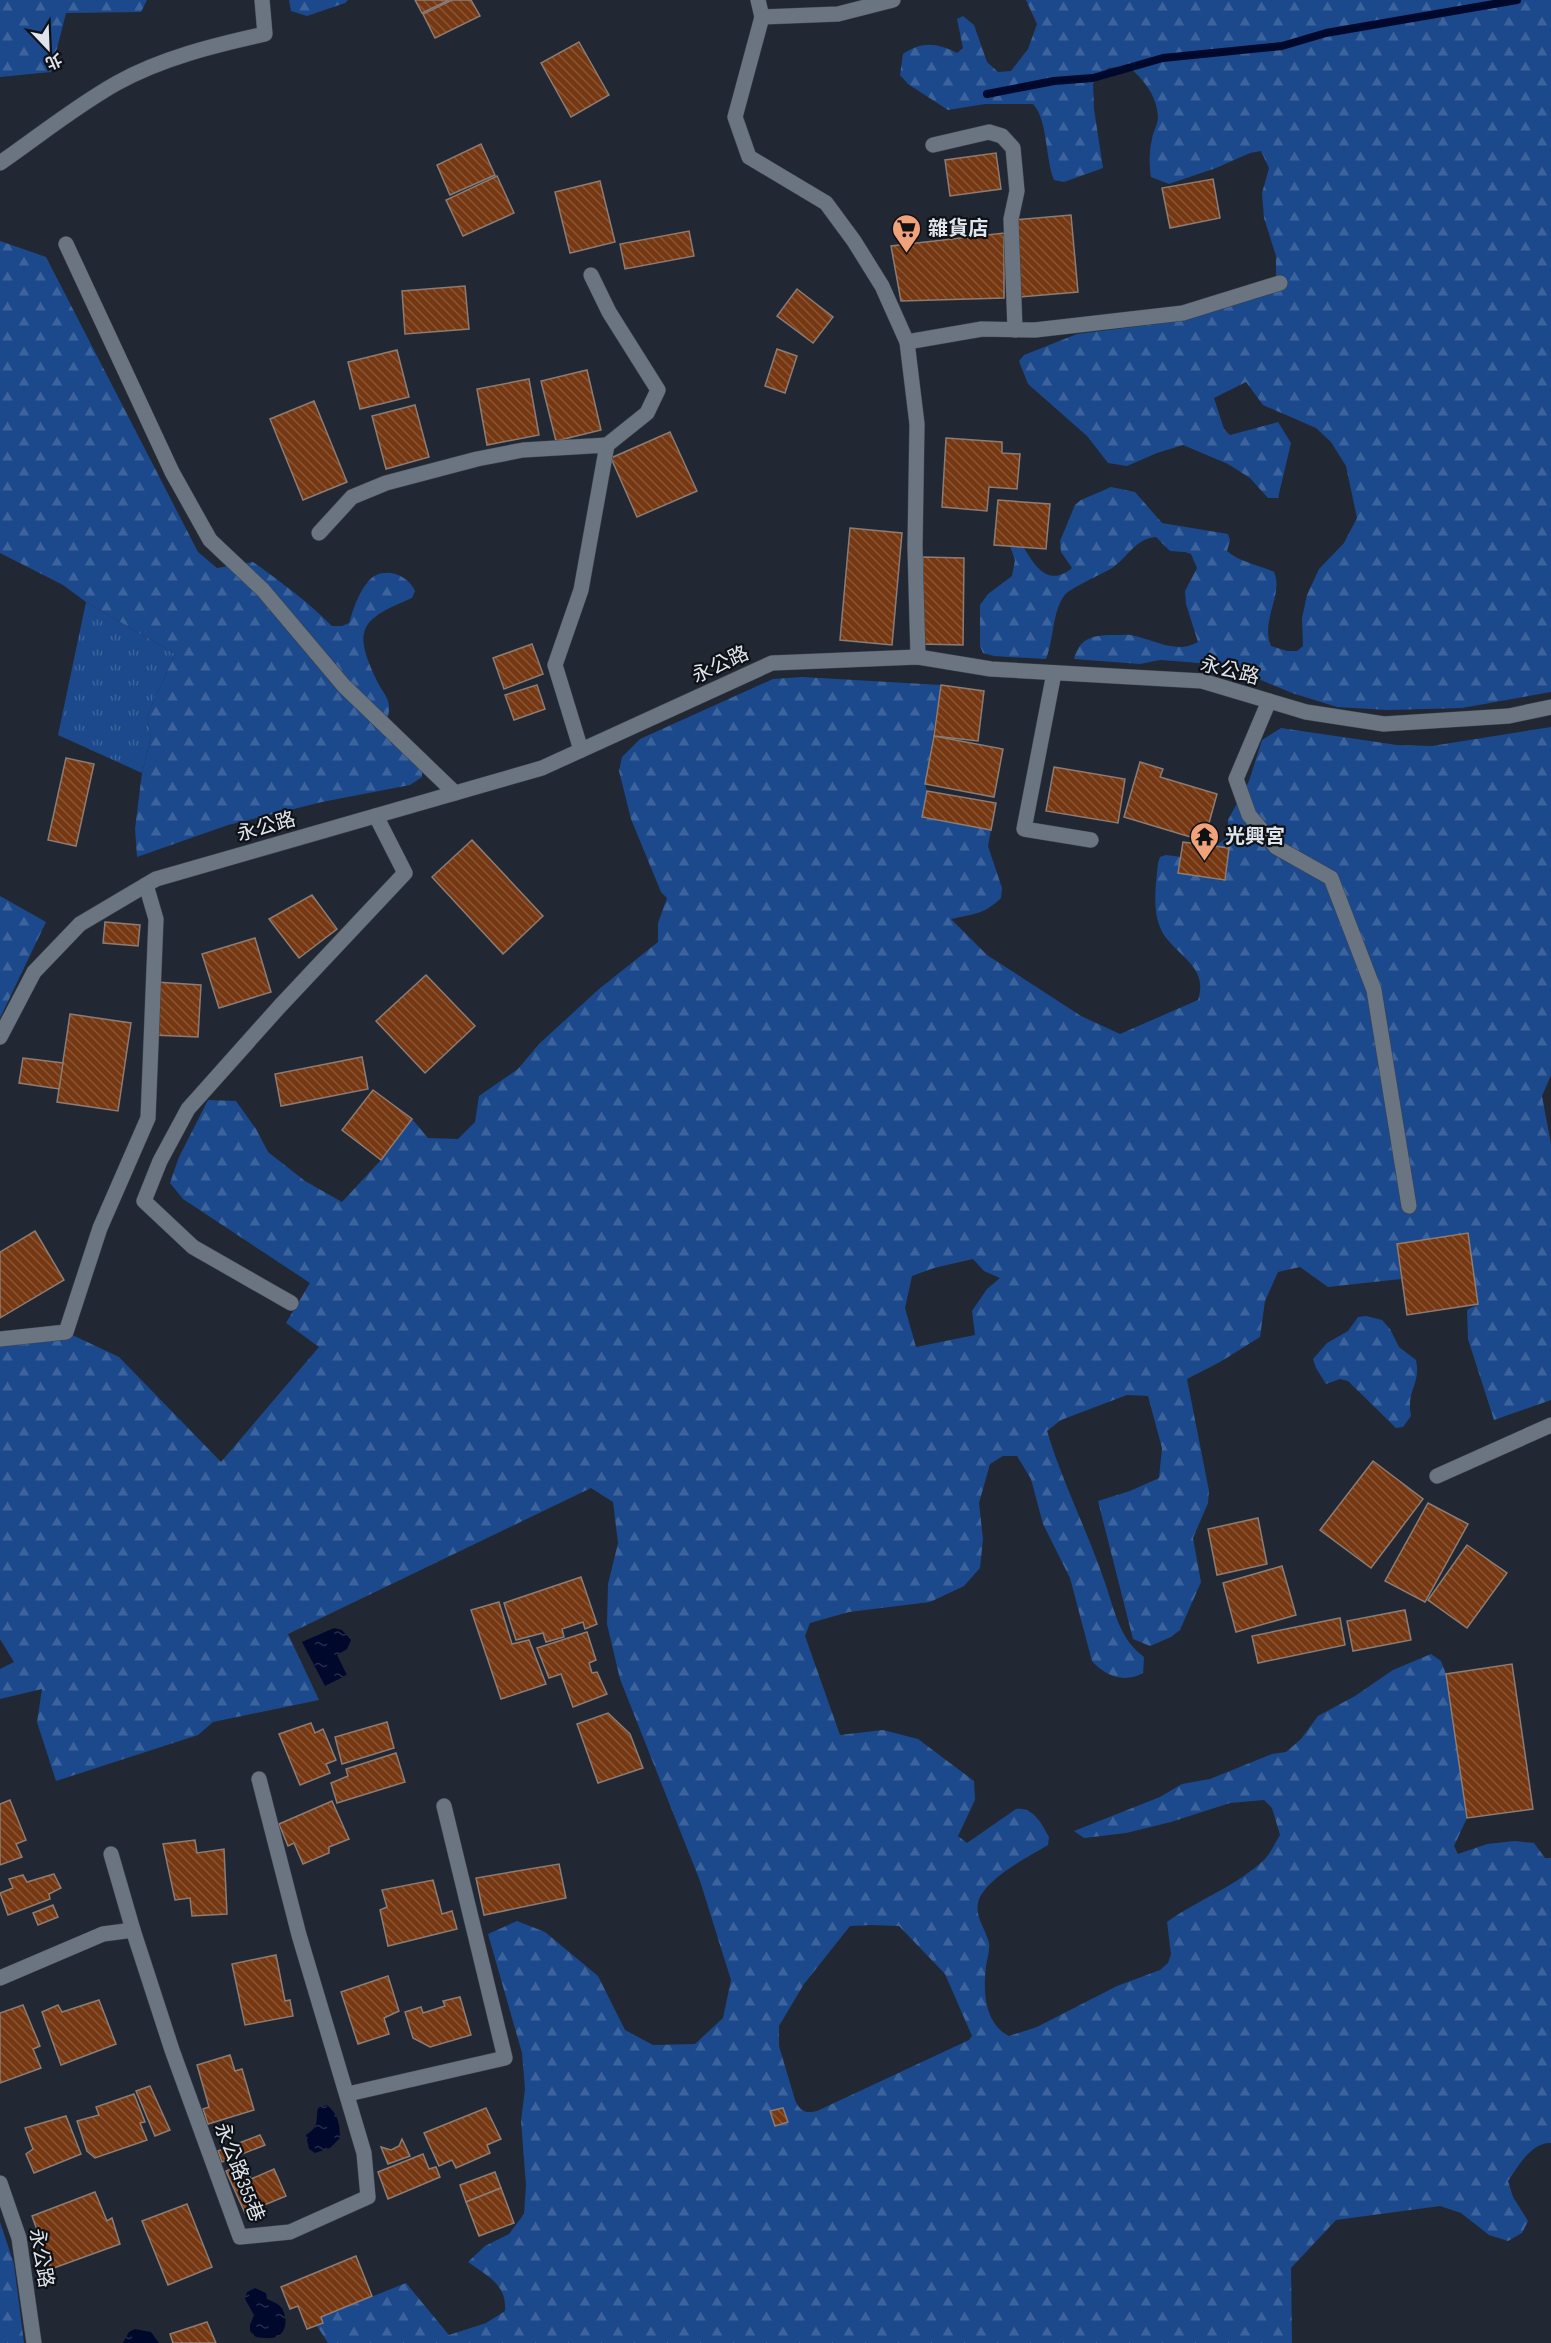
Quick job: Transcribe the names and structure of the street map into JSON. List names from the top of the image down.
{
  "streets": {
    "lane": ["永公路", "永公路355巷"]
  },
  "places": {
    "supermarket": ["雜貨店"],
    "temple": ["光興宮"]
  },
  "north": "bottom right"
}
